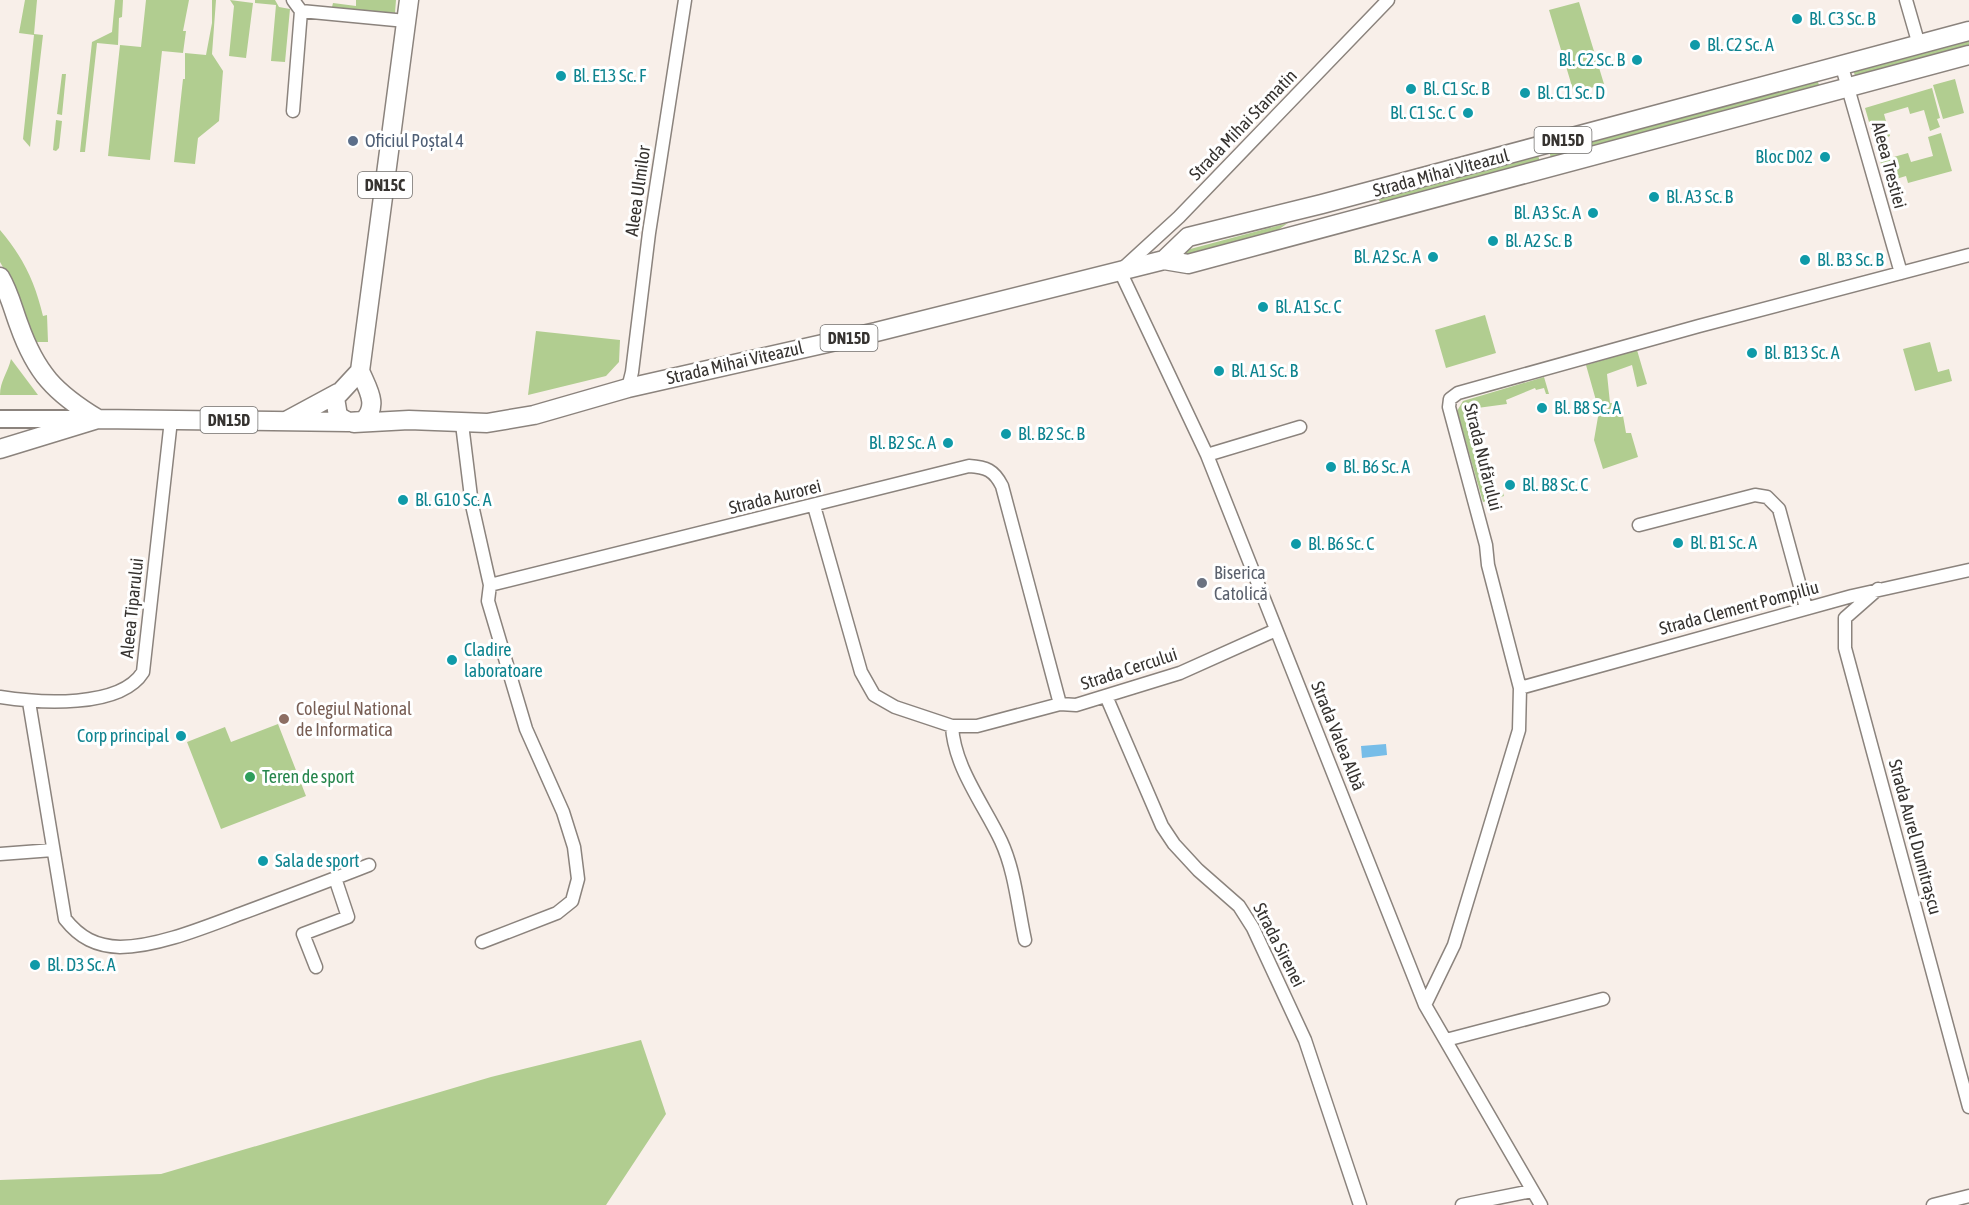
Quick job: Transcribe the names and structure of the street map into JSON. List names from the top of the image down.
{
  "streets": {
    "main road": ["DN15D", "Strada Mihai Viteazul", "DN15C"],
    "street": [
      "Strada Mihai Stamatin",
      "Aleea Trestiei",
      "Aleea Ulmilor",
      "Strada Nufărului",
      "Strada Aurorei",
      "Aleea Tiparului",
      "Strada Clement Pompiliu",
      "Strada Cercului",
      "Strada Valea Albă",
      "Strada Aurel Dumitrașcu",
      "Strada Sirenei"
    ]
  },
  "crossings": [
    ["Strada Mihai Stamatin", "Strada Mihai Viteazul"],
    ["Strada Mihai Stamatin", "Strada Valea Albă"],
    ["Aleea Trestiei", "Strada Mihai Viteazul"],
    ["Aleea Trestiei", "Strada Nufărului"],
    ["Strada Mihai Viteazul", "DN15C"],
    ["Strada Mihai Viteazul", "Aleea Ulmilor"],
    ["Strada Mihai Viteazul", "Aleea Tiparului"],
    ["Strada Mihai Viteazul", "Strada Valea Albă"],
    ["Strada Nufărului", "Strada Clement Pompiliu"],
    ["Strada Nufărului", "Strada Valea Albă"],
    ["Strada Aurorei", "Strada Cercului"],
    ["Strada Clement Pompiliu", "Strada Aurel Dumitrașcu"],
    ["Strada Cercului", "Strada Valea Albă"],
    ["Strada Cercului", "Strada Sirenei"]
  ],
  "places": [
    "Bl. C3 Sc. B",
    "Bl. C2 Sc. A",
    "Bl. C2 Sc. B",
    "Bl. E13 Sc. F",
    "Bl. C1 Sc. B",
    "Bl. C1 Sc. D",
    "Bl. C1 Sc. C",
    "Oficiul Poștal 4",
    "Bloc D02",
    "Bl. A3 Sc. B",
    "Bl. A3 Sc. A",
    "Bl. A2 Sc. B",
    "Bl. A2 Sc. A",
    "Bl. B3 Sc. B",
    "Bl. A1 Sc. C",
    "Bl. B13 Sc. A",
    "Bl. A1 Sc. B",
    "Bl. B8 Sc. A",
    "Bl. B2 Sc. B",
    "Bl. B2 Sc. A",
    "Bl. B6 Sc. A",
    "Bl. B8 Sc. C",
    "Bl. G10 Sc. A",
    "Bl. B1 Sc. A",
    "Bl. B6 Sc. C",
    "Biserica Catolică",
    "Cladire laboratoare",
    "Colegiul National de Informatica",
    "Corp principal",
    "Teren de sport",
    "Sala de sport",
    "Bl. D3 Sc. A"
  ]
}
